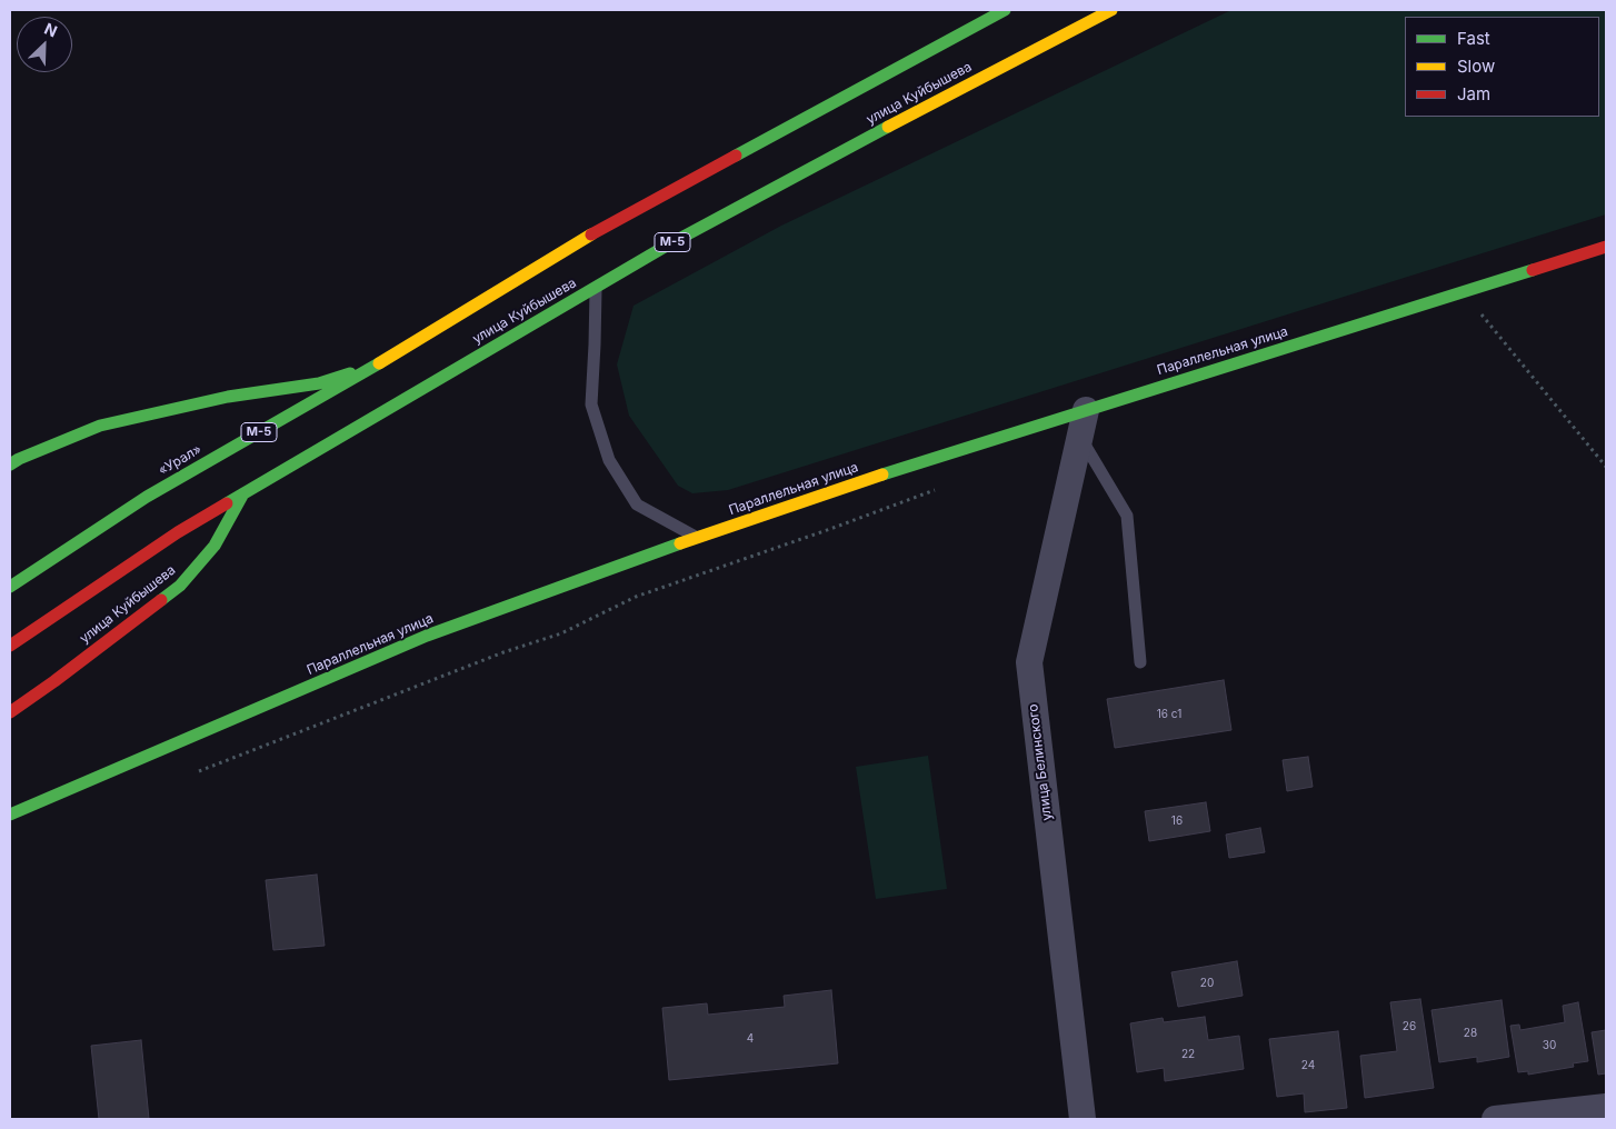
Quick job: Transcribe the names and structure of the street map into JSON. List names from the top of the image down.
{
  "streets": {
    "main road": [
      "улица Куйбышева",
      "М-5",
      "Параллельная улица",
      "«Урал»"
    ],
    "street": ["улица Белинского"]
  },
  "crossings": [
    ["улица Куйбышева", "М-5"],
    ["М-5", "«Урал»"],
    ["Параллельная улица", "улица Белинского"]
  ],
  "house_numbers": [
    "16 с1",
    "16",
    "20",
    "26",
    "28",
    "4",
    "30",
    "22",
    "24"
  ],
  "legend": ["Fast", "Slow", "Jam"],
  "north": "top right"
}
